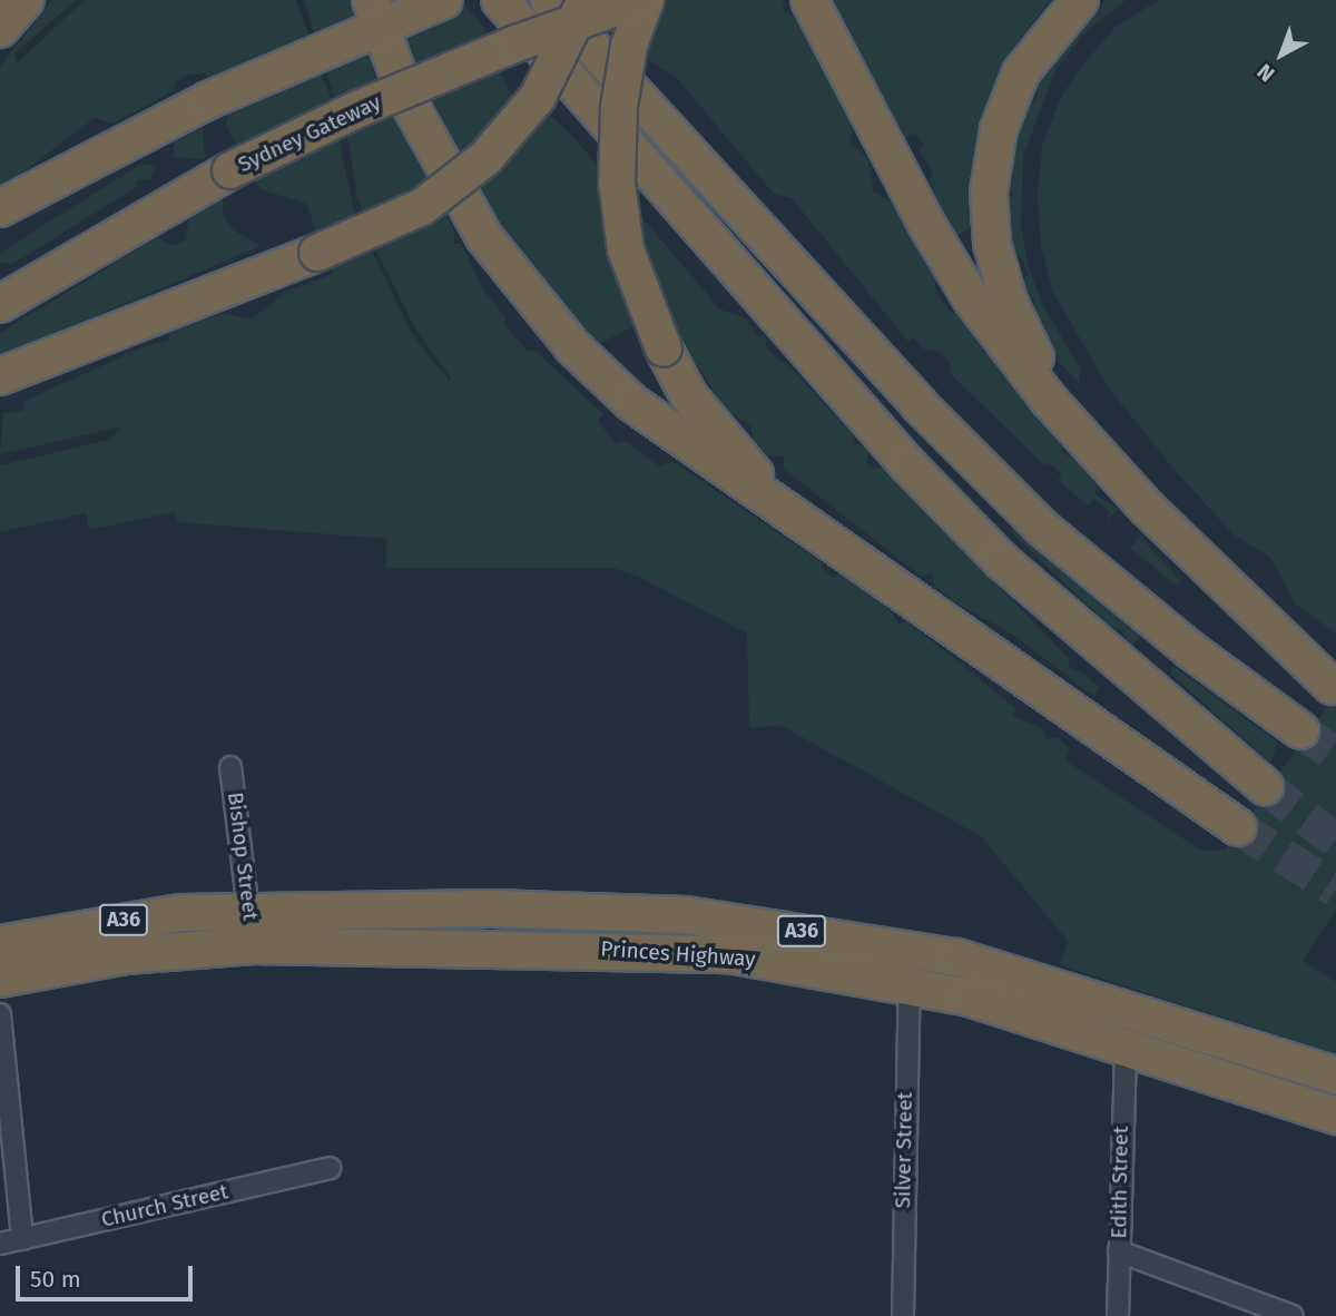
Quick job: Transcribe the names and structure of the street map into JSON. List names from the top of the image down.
{
  "streets": {
    "highway": ["Sydney Gateway", "A36", "Princes Highway"],
    "street": [
      "Bishop Street",
      "Silver Street",
      "Edith Street",
      "Church Street"
    ]
  },
  "crossings": [
    ["Bishop Street", "Princes Highway"],
    ["Princes Highway", "Silver Street"],
    ["Princes Highway", "Edith Street"]
  ],
  "scale_bar": "50 m",
  "north": "bottom left"
}
